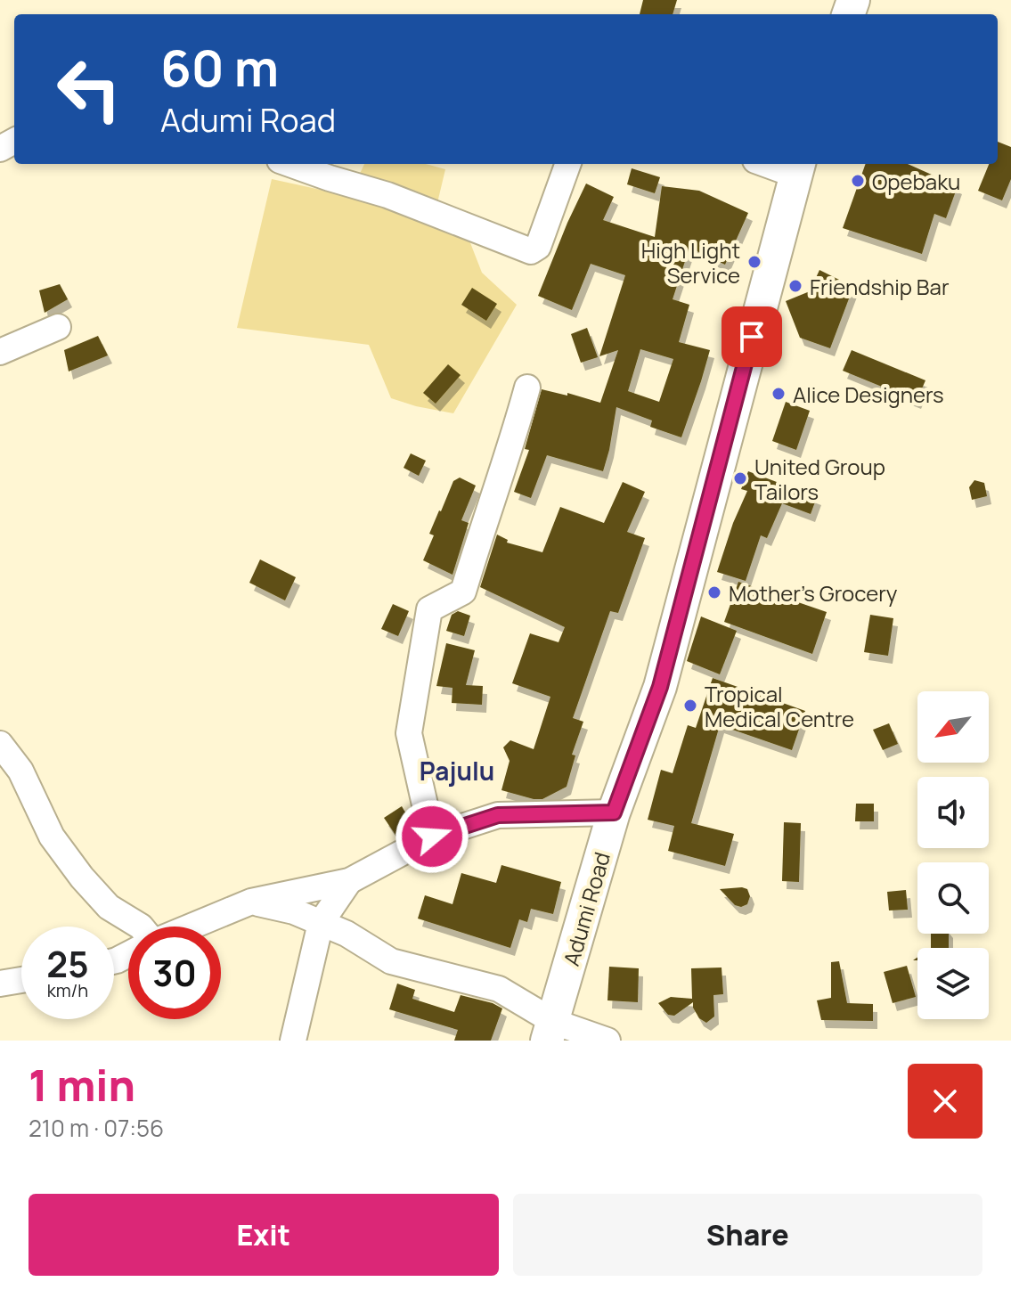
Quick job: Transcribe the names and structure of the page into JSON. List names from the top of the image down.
{
  "streets": {
    "main road": ["Adumi Road"]
  },
  "districts": ["Pajulu"],
  "places": [
    "Opebaku",
    "High Light Service",
    "Friendship Bar",
    "Alice Designers",
    "United Group Tailors",
    "Mother's Grocery",
    "Tropical Medical Centre"
  ],
  "north": "bottom left",
  "page": {
    "turn": ["60 m", "Adumi Road"],
    "speed": "25 km/h",
    "limit": "30",
    "heading": ["1 min", "210 m · 07:56"],
    "buttons": ["Exit", "Share"]
  }
}
